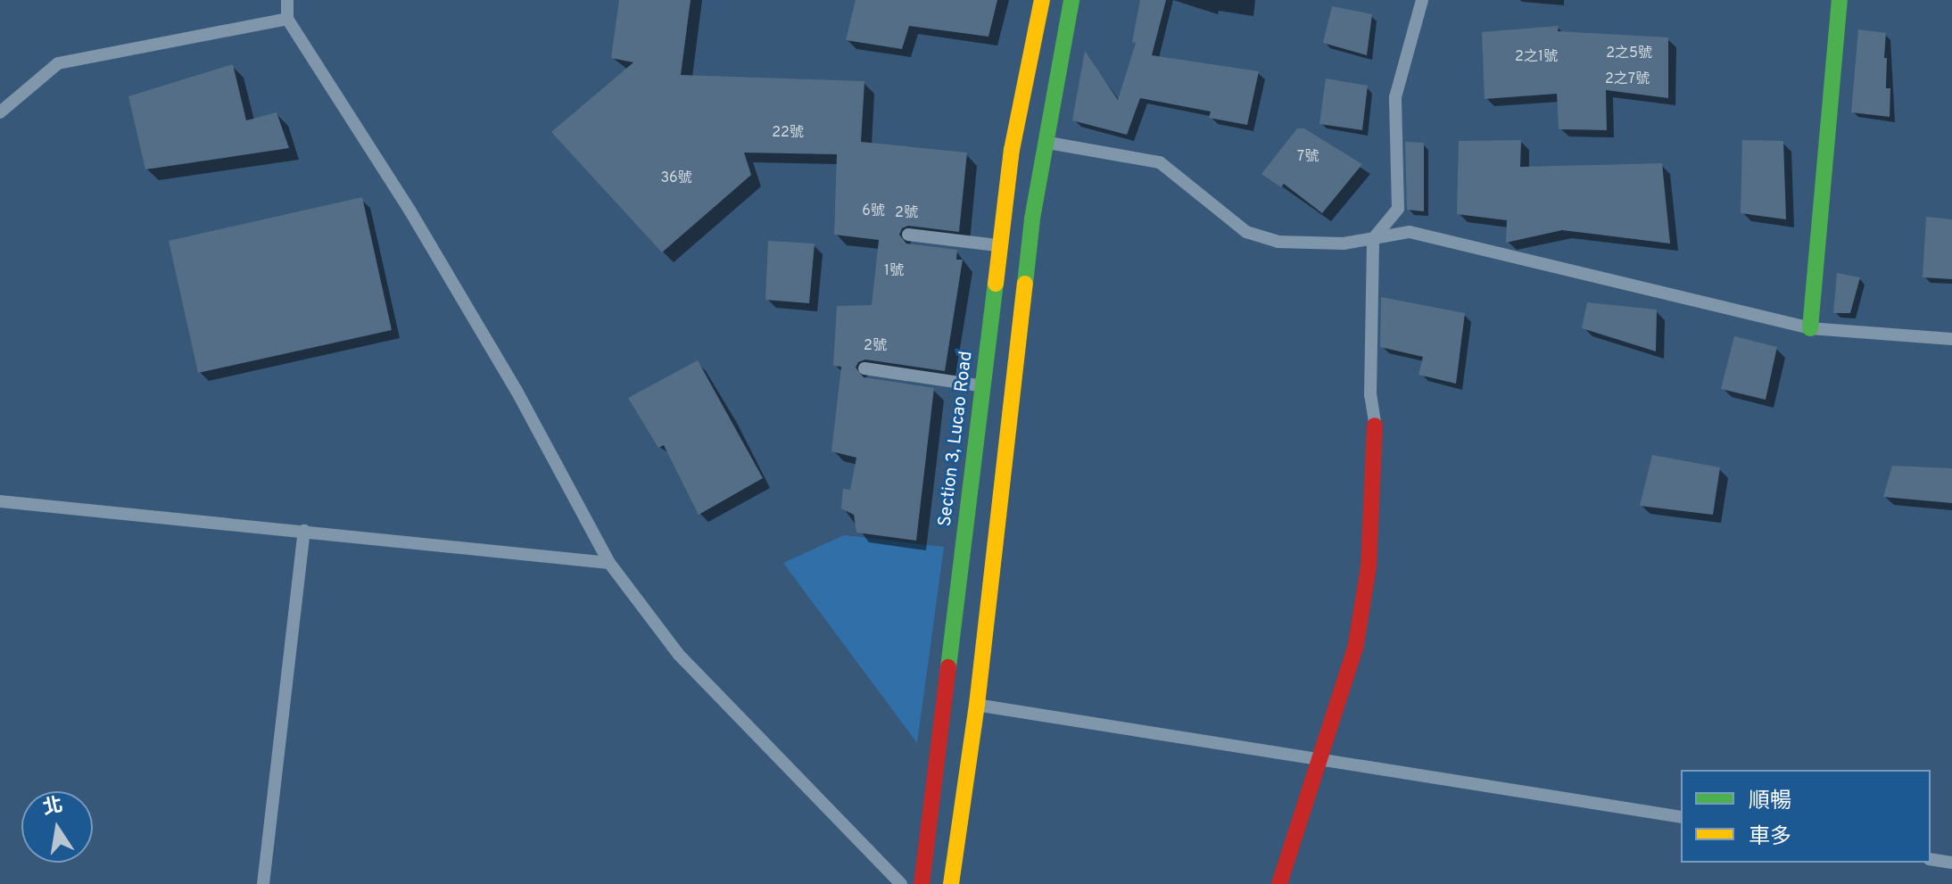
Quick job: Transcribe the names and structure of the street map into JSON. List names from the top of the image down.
{
  "streets": {
    "main road": ["Section 3, Lucao Road"]
  },
  "house_numbers": [
    "2之5號",
    "2之1號",
    "2之7號",
    "22號",
    "7號",
    "36號",
    "6號",
    "2號",
    "1號",
    "2號"
  ],
  "legend": ["順暢", "車多"],
  "north": "top"
}
